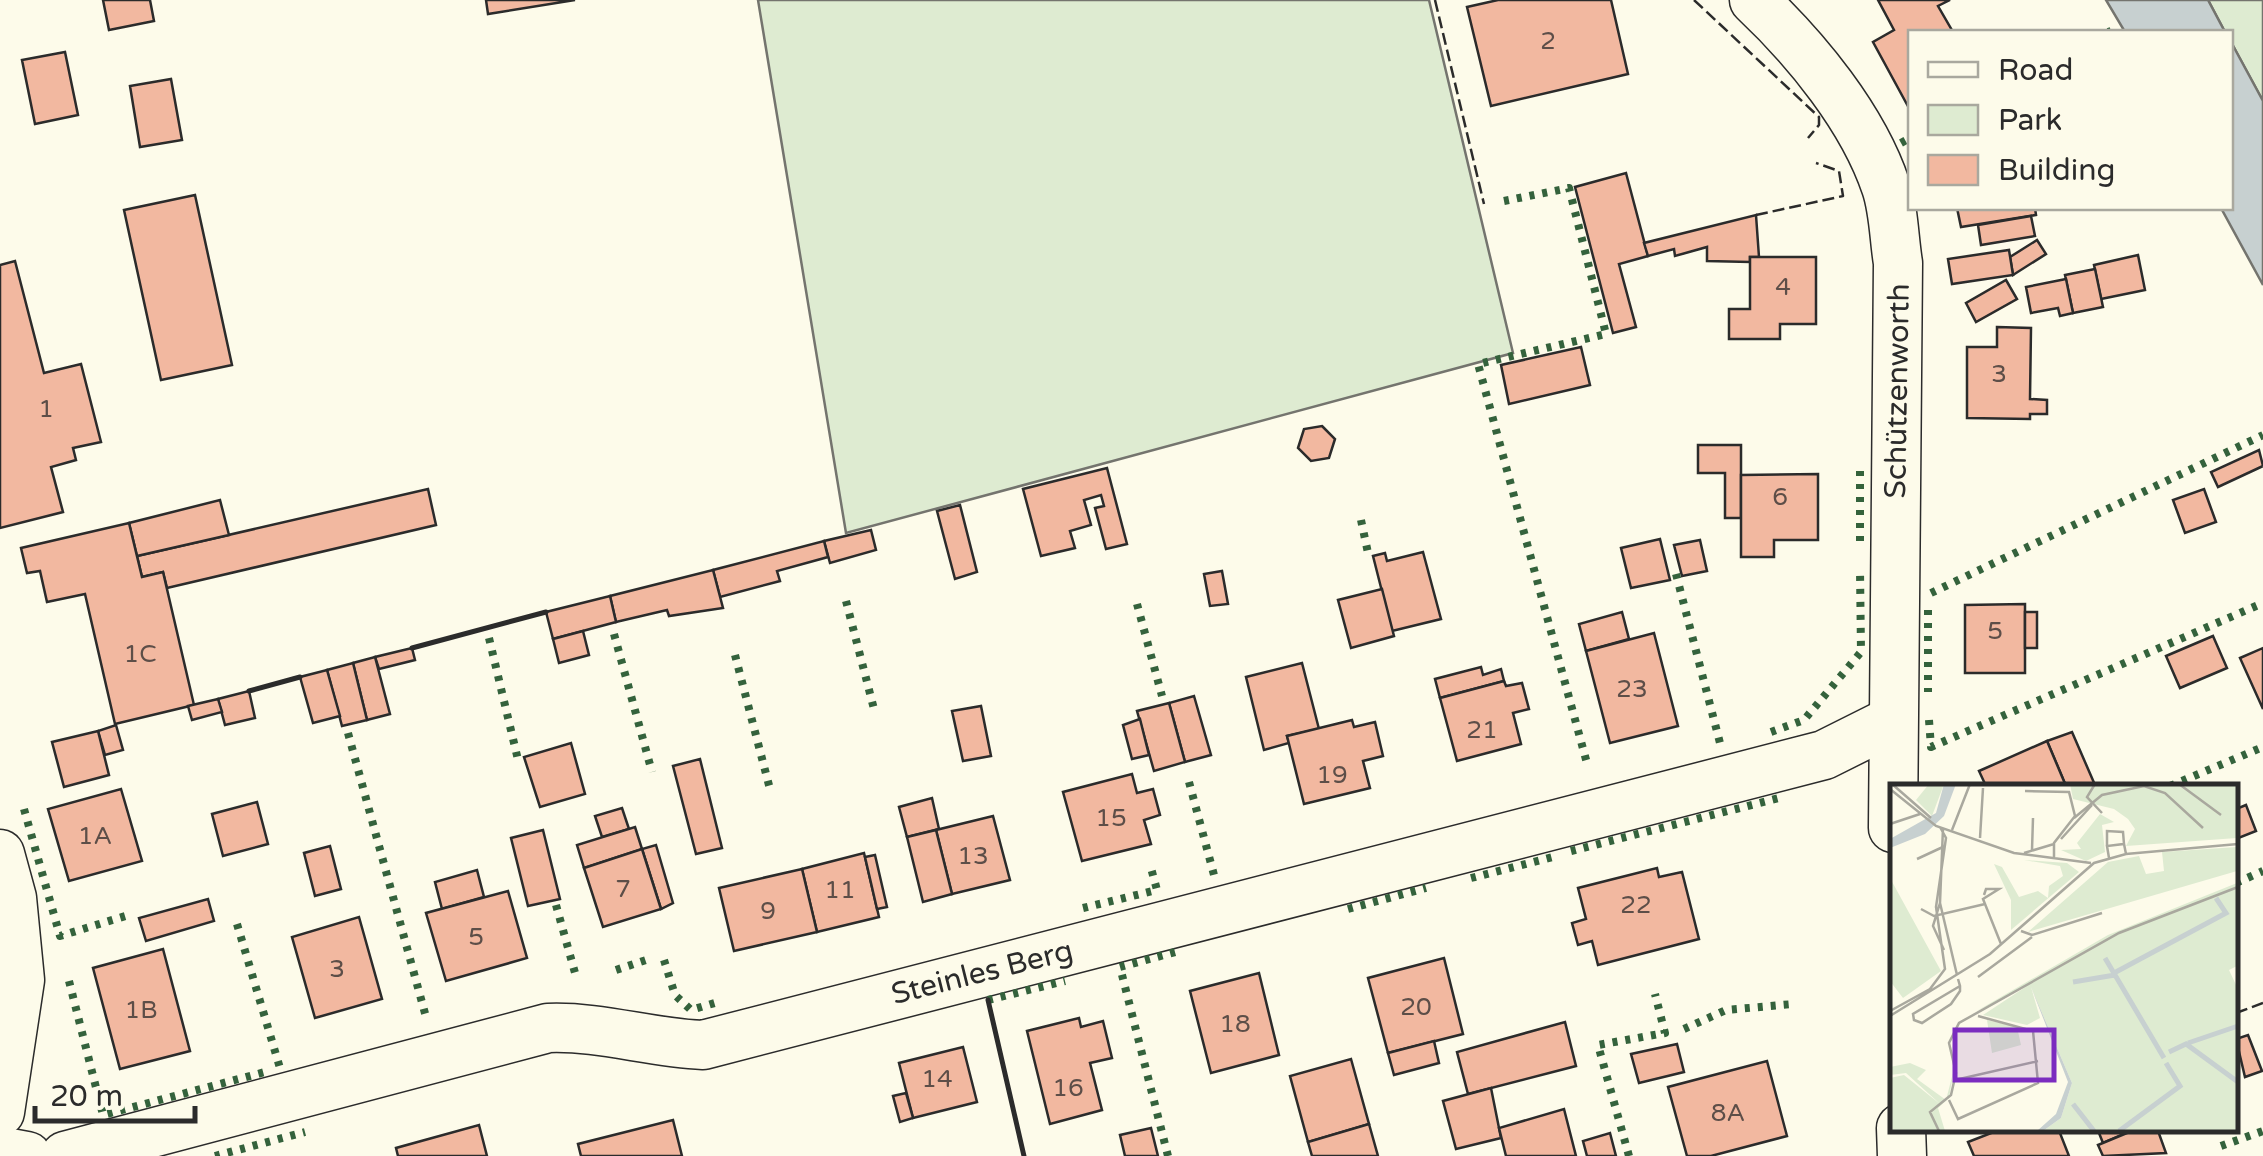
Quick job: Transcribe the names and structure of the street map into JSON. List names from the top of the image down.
{
  "streets": {
    "street": ["Schützenworth", "Steinles Berg"]
  },
  "crossings": [
    ["Schützenworth", "Steinles Berg"]
  ],
  "house_numbers": [
    "2",
    "4",
    "3",
    "1",
    "6",
    "5",
    "1C",
    "23",
    "21",
    "19",
    "15",
    "1A",
    "13",
    "7",
    "11",
    "22",
    "9",
    "5",
    "3",
    "20",
    "1B",
    "18",
    "14",
    "16",
    "8A"
  ],
  "legend": ["Road", "Park", "Building"],
  "scale_bar": "20 m"
}
